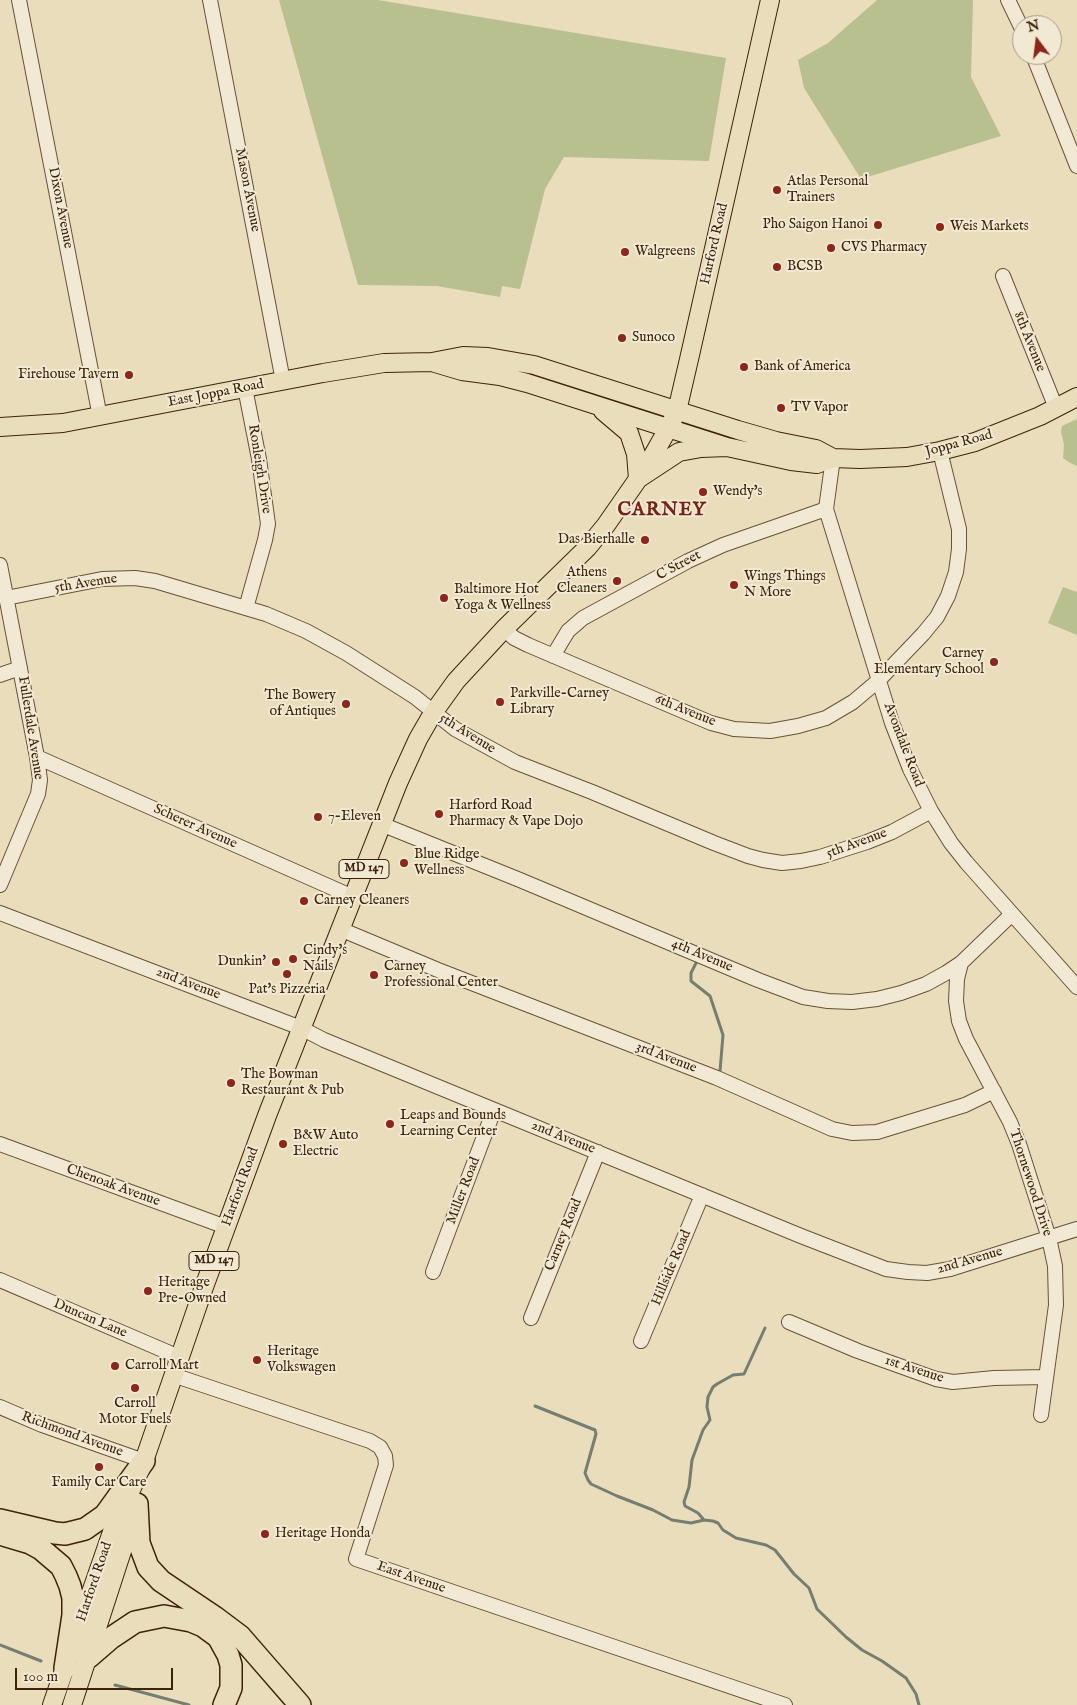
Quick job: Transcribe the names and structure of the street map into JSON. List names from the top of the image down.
{
  "streets": {
    "main road": [
      "Harford Road",
      "East Joppa Road",
      "Joppa Road",
      "MD 147"
    ],
    "street": [
      "Mason Avenue",
      "Dixon Avenue",
      "8th Avenue",
      "Ronleigh Drive",
      "C Street",
      "5th Avenue",
      "6th Avenue",
      "Fullerdale Avenue",
      "Avondale Road",
      "Scherer Avenue",
      "4th Avenue",
      "2nd Avenue",
      "3rd Avenue",
      "Thornewood Drive",
      "Chenoak Avenue",
      "Miller Road",
      "Carney Road",
      "Hillside Road",
      "Duncan Lane",
      "1st Avenue",
      "Richmond Avenue",
      "East Avenue"
    ]
  },
  "crossings": [
    ["Mason Avenue", "East Joppa Road"],
    ["Dixon Avenue", "East Joppa Road"],
    ["Harford Road", "East Joppa Road"],
    ["Harford Road", "Joppa Road"],
    ["Harford Road", "MD 147"],
    ["Harford Road", "2nd Avenue"],
    ["Harford Road", "Chenoak Avenue"],
    ["Harford Road", "Duncan Lane"],
    ["Harford Road", "Richmond Avenue"],
    ["Harford Road", "East Avenue"],
    ["8th Avenue", "Joppa Road"],
    ["East Joppa Road", "Joppa Road"],
    ["East Joppa Road", "Ronleigh Drive"],
    ["Joppa Road", "6th Avenue"],
    ["Joppa Road", "Avondale Road"],
    ["Ronleigh Drive", "5th Avenue"],
    ["C Street", "6th Avenue"],
    ["C Street", "Avondale Road"],
    ["5th Avenue", "Fullerdale Avenue"],
    ["5th Avenue", "Avondale Road"],
    ["5th Avenue", "MD 147"],
    ["6th Avenue", "Avondale Road"],
    ["6th Avenue", "MD 147"],
    ["Fullerdale Avenue", "Scherer Avenue"],
    ["Avondale Road", "4th Avenue"],
    ["Scherer Avenue", "MD 147"],
    ["MD 147", "4th Avenue"],
    ["MD 147", "2nd Avenue"],
    ["MD 147", "3rd Avenue"],
    ["4th Avenue", "Thornewood Drive"],
    ["2nd Avenue", "Thornewood Drive"],
    ["2nd Avenue", "Miller Road"],
    ["2nd Avenue", "Carney Road"],
    ["2nd Avenue", "Hillside Road"],
    ["3rd Avenue", "Thornewood Drive"],
    ["Thornewood Drive", "1st Avenue"]
  ],
  "districts": ["CARNEY"],
  "places": [
    "Atlas Personal Trainers",
    "Pho Saigon Hanoi",
    "Weis Markets",
    "CVS Pharmacy",
    "Walgreens",
    "BCSB",
    "Sunoco",
    "Bank of America",
    "Firehouse Tavern",
    "TV Vapor",
    "Wendy's",
    "Das Bierhalle",
    "Athens Cleaners",
    "Wings Things N More",
    "Baltimore Hot Yoga & Wellness",
    "Carney Elementary School",
    "Parkville-Carney Library",
    "The Bowery of Antiques",
    "Harford Road Pharmacy & Vape Dojo",
    "7-Eleven",
    "Blue Ridge Wellness",
    "Carney Cleaners",
    "Cindy's Nails",
    "Dunkin'",
    "Pat's Pizzeria",
    "Carney Professional Center",
    "The Bowman Restaurant & Pub",
    "Leaps and Bounds Learning Center",
    "B&W Auto Electric",
    "Heritage Pre-Owned",
    "Heritage Volkswagen",
    "Carroll Mart",
    "Carroll Motor Fuels",
    "Family Car Care",
    "Heritage Honda"
  ],
  "scale_bar": "100 m",
  "north": "top"
}
